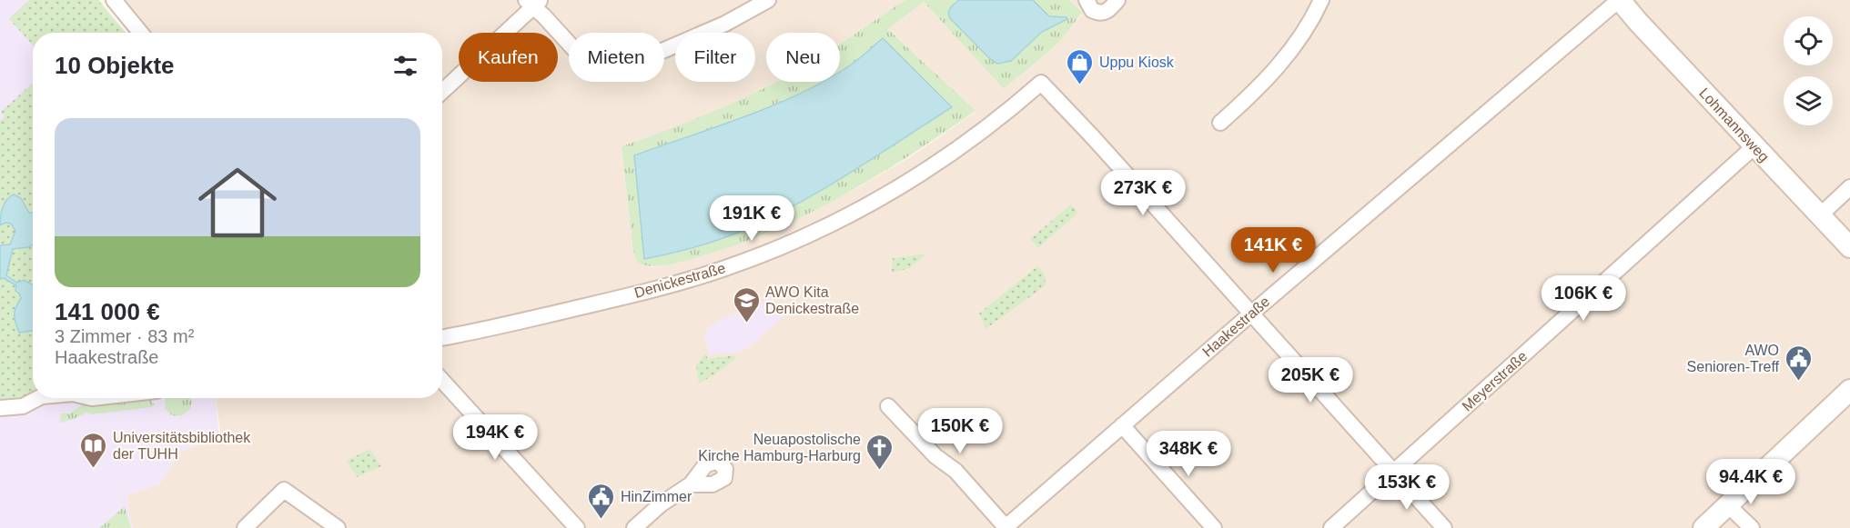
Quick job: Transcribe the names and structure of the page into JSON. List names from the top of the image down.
{
  "streets": {
    "street": [
      "Lohmannsweg",
      "Denickestraße",
      "Haakestraße",
      "Meyerstraße"
    ]
  },
  "crossings": [
    ["Lohmannsweg", "Haakestraße"],
    ["Lohmannsweg", "Meyerstraße"],
    ["Denickestraße", "Haakestraße"]
  ],
  "places": {
    "shop": ["Uppu Kiosk"],
    "school or university": ["AWO Kita Denickestraße"],
    "public building": ["AWO Senioren-Treff", "HinZimmer"],
    "library": ["Universitätsbibliothek der TUHH"],
    "church": ["Neuapostolische Kirche Hamburg-Harburg"]
  },
  "page": {
    "chip": [
      "Kaufen",
      "Mieten",
      "Filter",
      "Neu"
    ],
    "heading": "10 Objekte",
    "list": [
      {
        "name": "141 000 €",
        "note": "3 Zimmer · 83 m² · Haakestraße"
      }
    ],
    "price": [
      "273K €",
      "191K €",
      "141K €",
      "106K €",
      "205K €",
      "150K €",
      "194K €",
      "348K €",
      "94.4K €",
      "153K €"
    ]
  }
}
